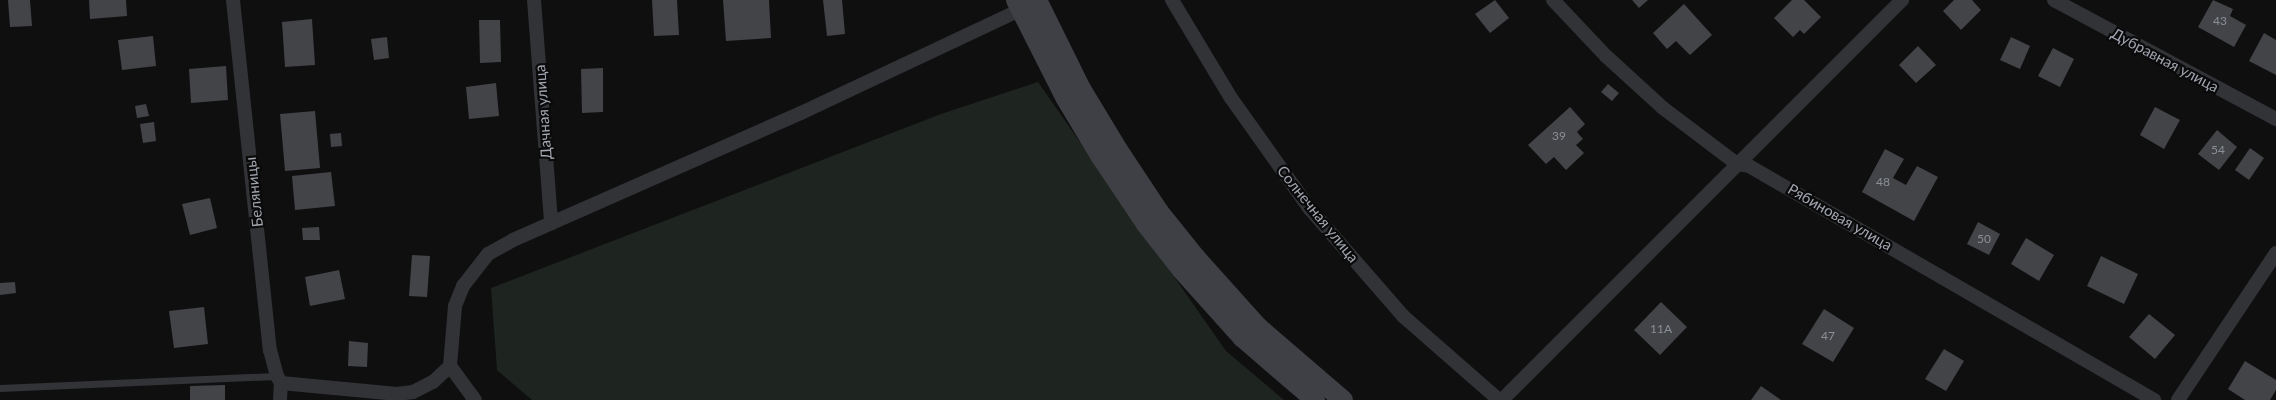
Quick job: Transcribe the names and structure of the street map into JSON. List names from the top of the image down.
{
  "streets": {
    "street": [
      "Дубравная улица",
      "Дачная улица",
      "Беляницы",
      "Солнечная улица",
      "Рябиновая улица"
    ]
  },
  "house_numbers": [
    "43",
    "39",
    "54",
    "48",
    "50",
    "11А",
    "47"
  ]
}
